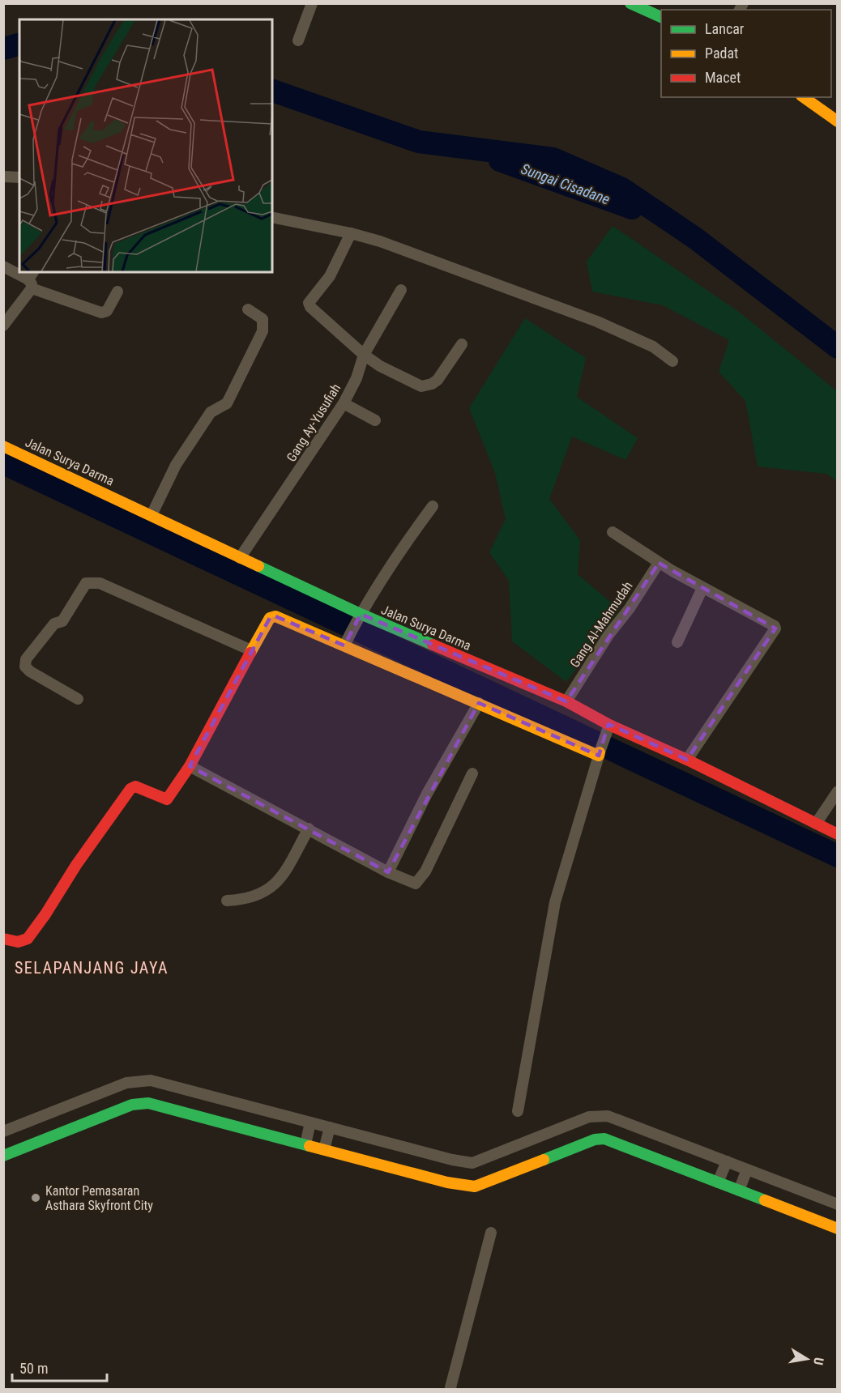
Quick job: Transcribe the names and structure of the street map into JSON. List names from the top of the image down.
{
  "streets": {
    "street": ["Gang Ay-Yusufiah", "Jalan Surya Darma", "Gang Al-Mahmudah"]
  },
  "crossings": [
    ["Gang Ay-Yusufiah", "Jalan Surya Darma"],
    ["Jalan Surya Darma", "Gang Al-Mahmudah"]
  ],
  "districts": ["SELAPANJANG JAYA"],
  "water": ["Sungai Cisadane"],
  "places": ["Kantor Pemasaran Asthara Skyfront City"],
  "legend": ["Lancar", "Padat", "Macet"],
  "scale_bar": "50 m",
  "north": "right"
}
